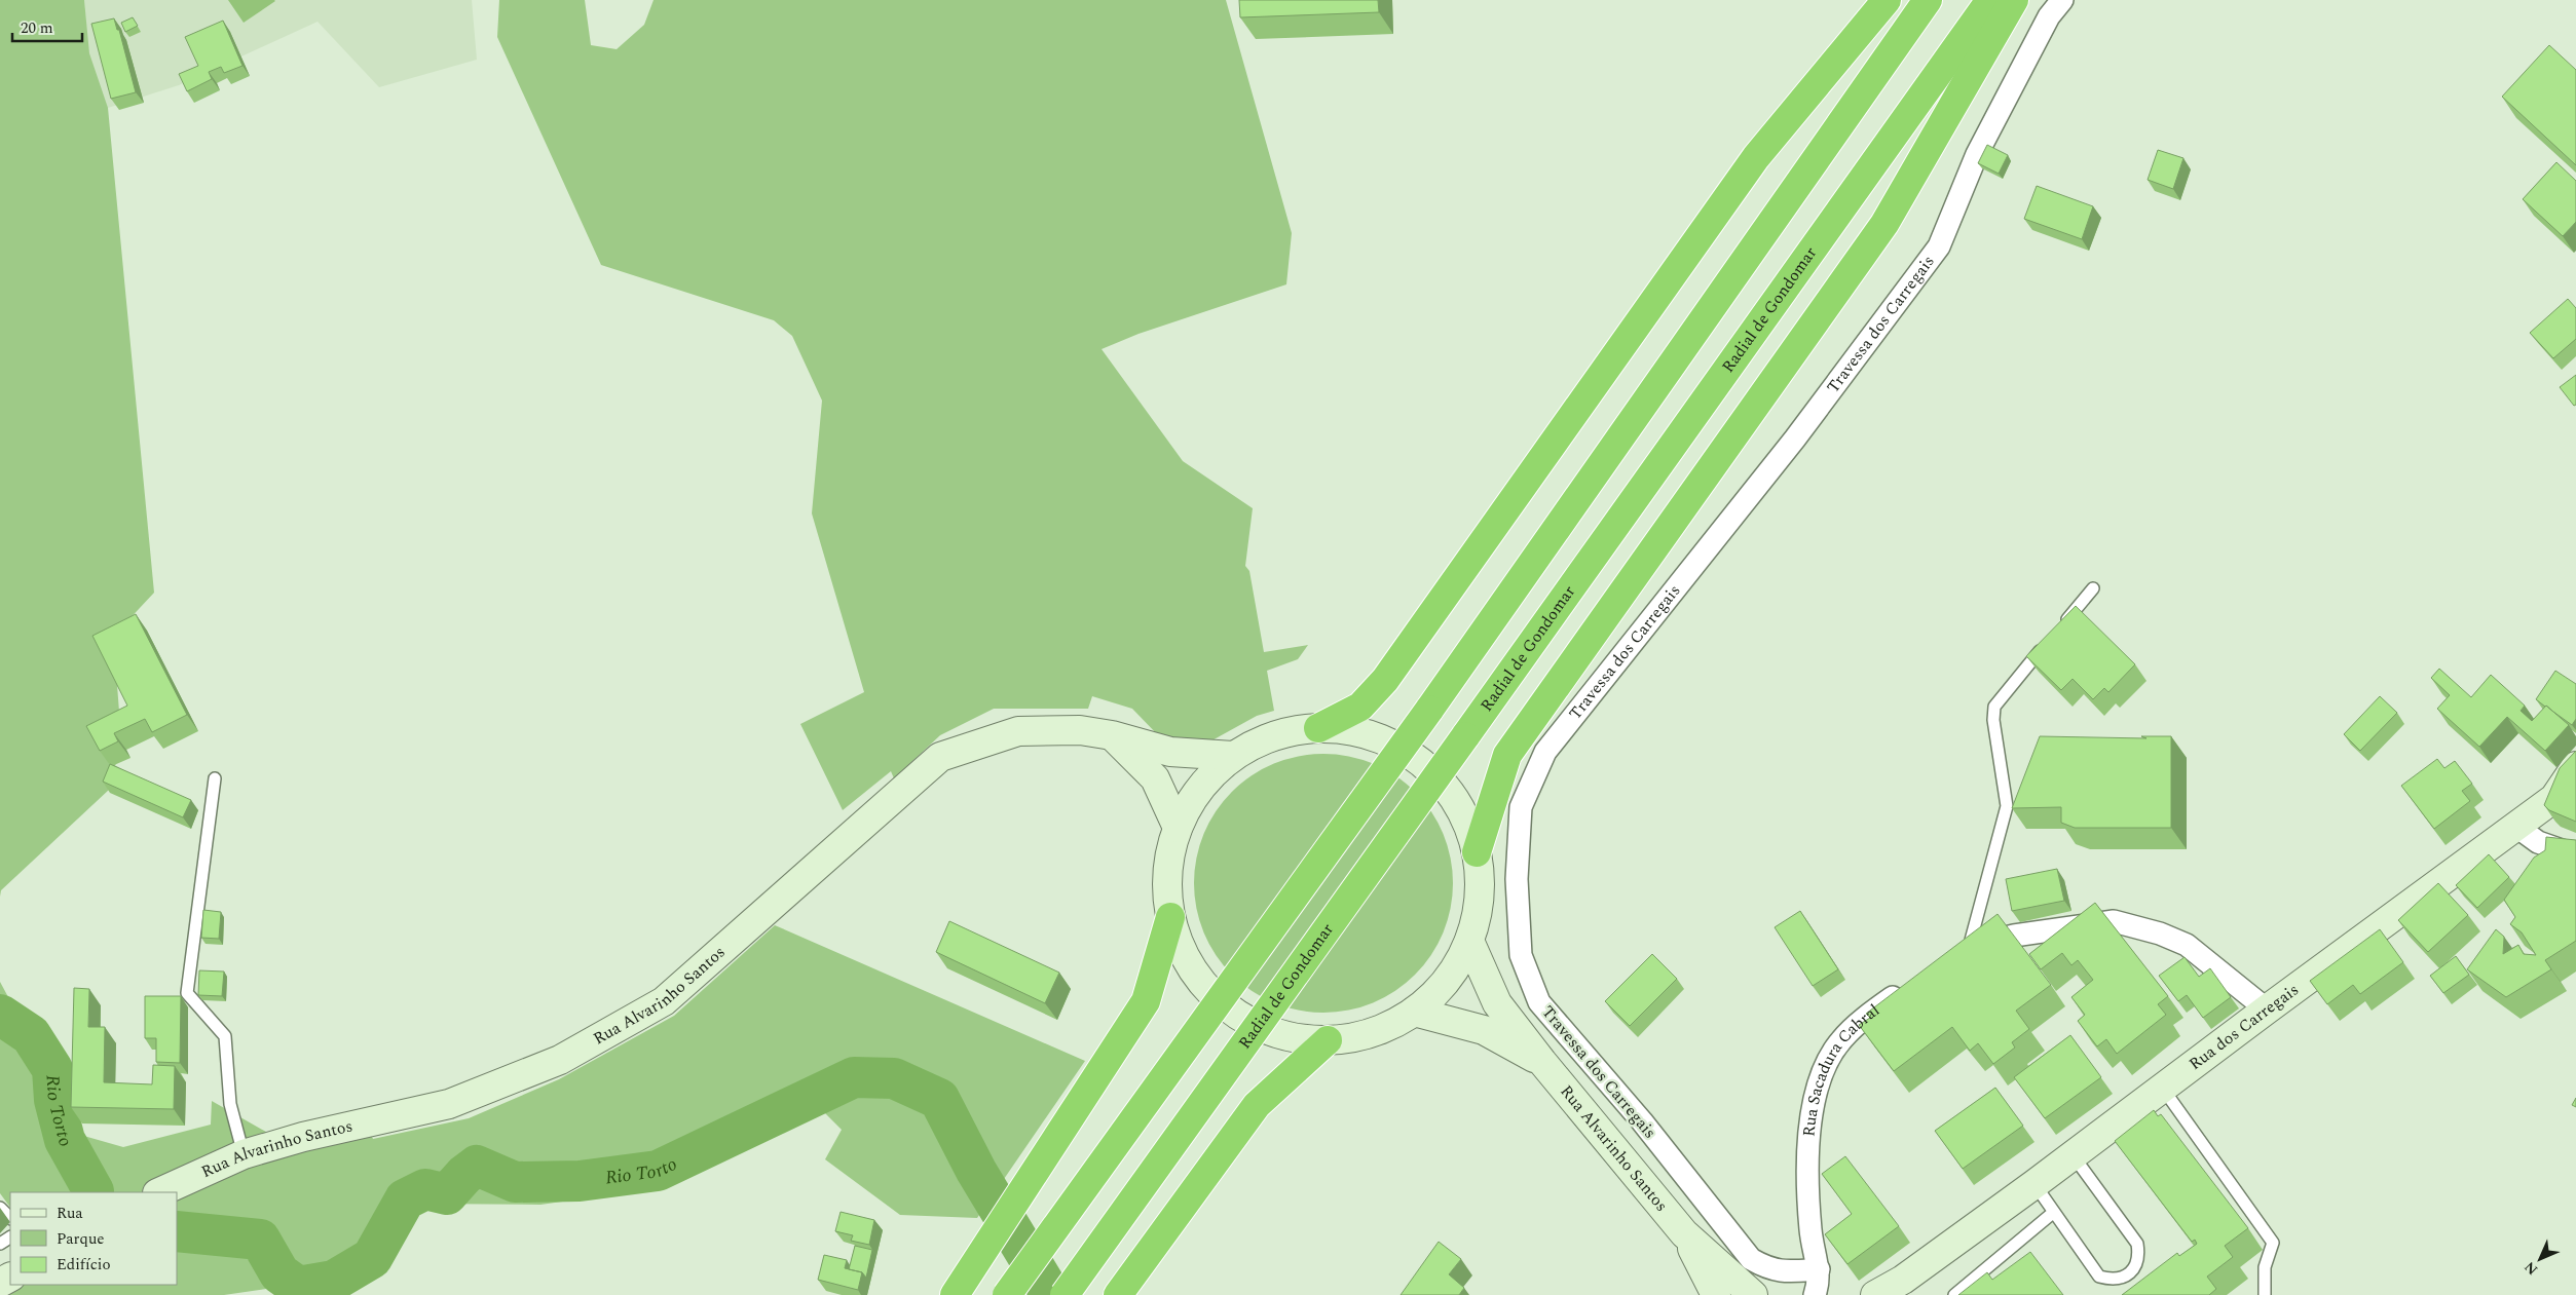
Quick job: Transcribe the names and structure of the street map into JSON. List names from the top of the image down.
{
  "streets": {
    "highway": ["Radial de Gondomar"],
    "street": [
      "Travessa dos Carregais",
      "Rua Alvarinho Santos",
      "Rua dos Carregais",
      "Rua Sacadura Cabral"
    ]
  },
  "crossings": [
    ["Travessa dos Carregais", "Rua Sacadura Cabral"]
  ],
  "water": ["Rio Torto"],
  "legend": ["Rua", "Parque", "Edifício"],
  "scale_bar": "20 m",
  "north": "bottom left"
}
